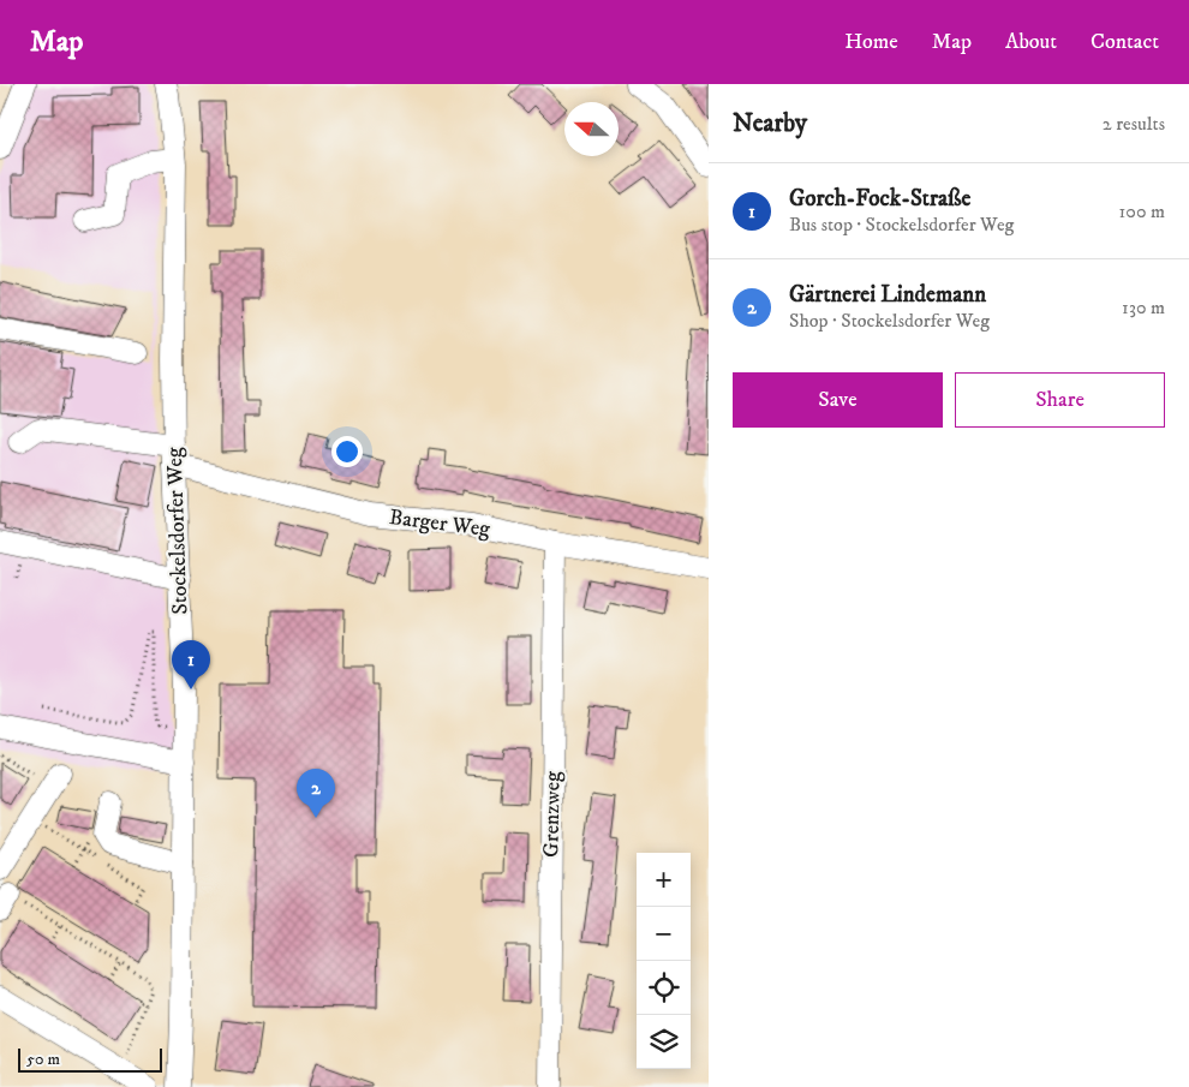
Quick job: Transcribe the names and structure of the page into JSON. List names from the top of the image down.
{
  "streets": {
    "street": ["Barger Weg", "Stockelsdorfer Weg", "Grenzweg"]
  },
  "crossings": [
    ["Barger Weg", "Stockelsdorfer Weg"],
    ["Barger Weg", "Grenzweg"]
  ],
  "scale_bar": "50 m",
  "north": "left",
  "page": {
    "header": "Map",
    "nav": [
      "Home",
      "Map",
      "About",
      "Contact"
    ],
    "heading": ["Nearby", "2 results"],
    "list": [
      {
        "mark": "1",
        "name": "Gorch-Fock-Straße",
        "note": "Bus stop · Stockelsdorfer Weg",
        "value": "100 m"
      },
      {
        "mark": "2",
        "name": "Gärtnerei Lindemann",
        "note": "Shop · Stockelsdorfer Weg",
        "value": "130 m"
      }
    ],
    "buttons": ["Save", "Share"],
    "pins": ["1", "2"],
    "map_buttons": ["+", "−"],
    "scale": "50 m"
  }
}
